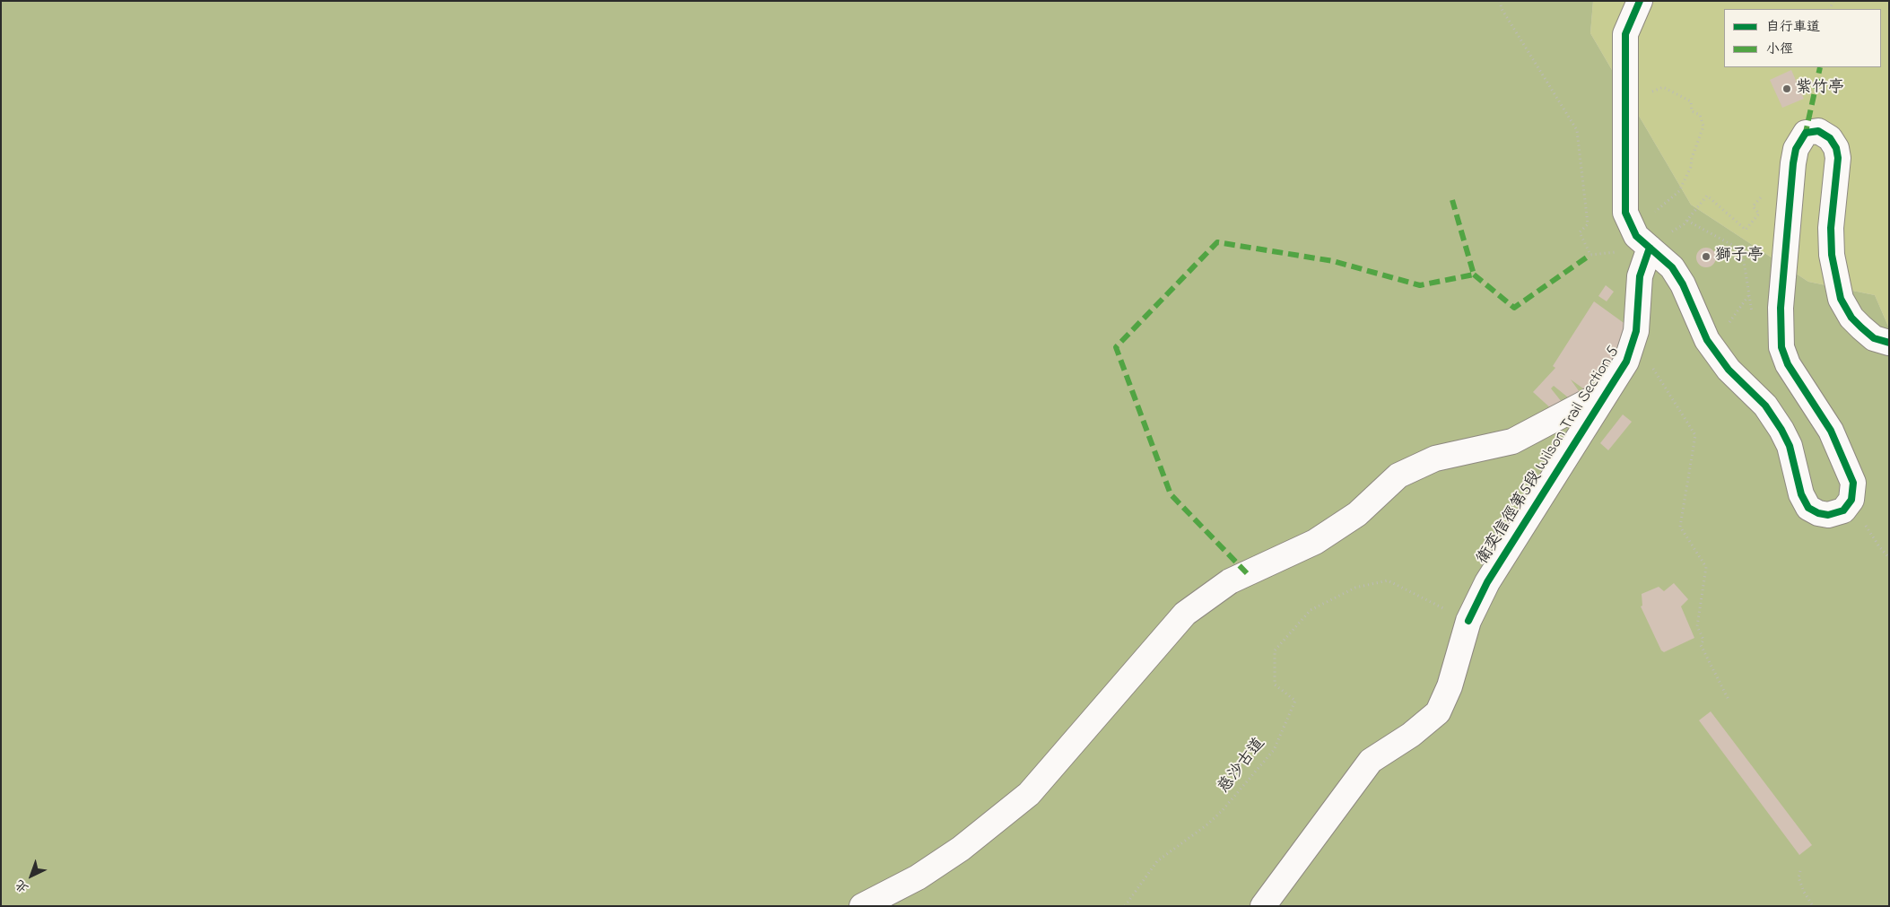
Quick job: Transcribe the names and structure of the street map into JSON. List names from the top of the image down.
{
  "streets": {
    "street": ["衛奕信徑第5段 Wilson Trail Section 5"],
    "path": ["慈沙古道"]
  },
  "crossings": [
    ["衛奕信徑第5段 Wilson Trail Section 5", "慈沙古道"]
  ],
  "places": ["紫竹亭", "獅子亭"],
  "legend": ["自行車道", "小徑"],
  "north": "bottom left"
}
